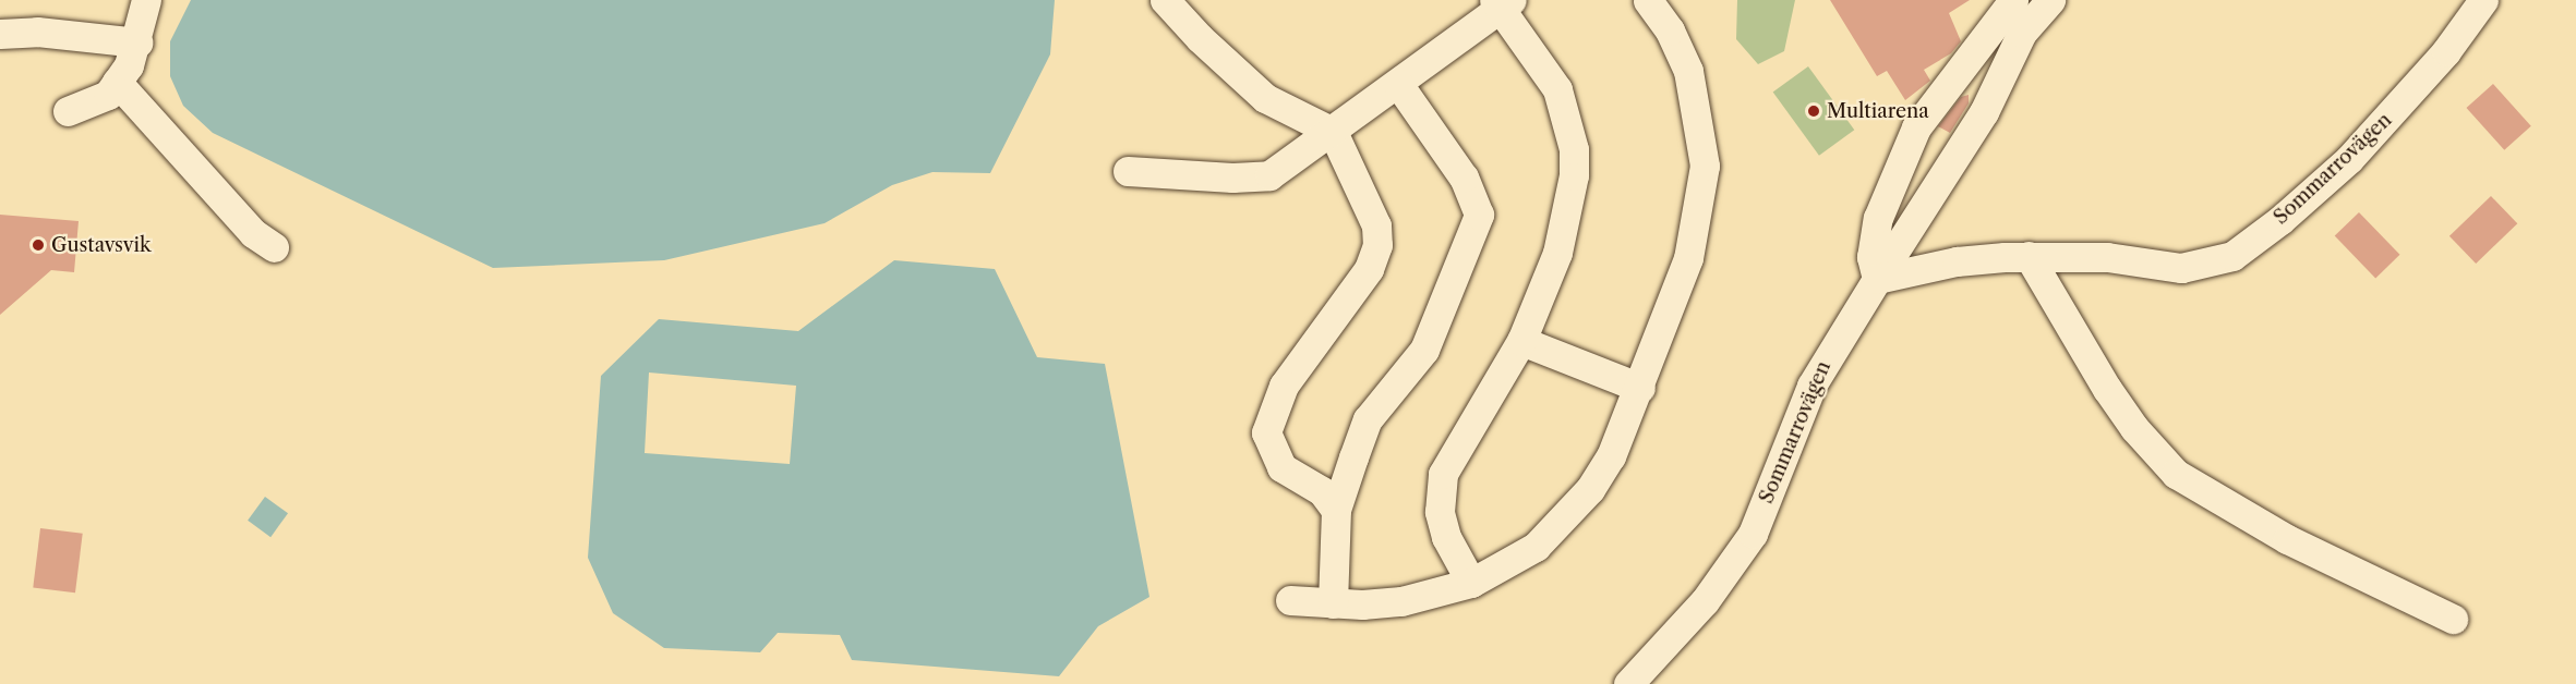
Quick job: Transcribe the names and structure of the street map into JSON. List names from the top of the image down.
{
  "streets": {
    "street": ["Sommarrovägen"]
  },
  "places": ["Multiarena", "Gustavsvik"]
}
